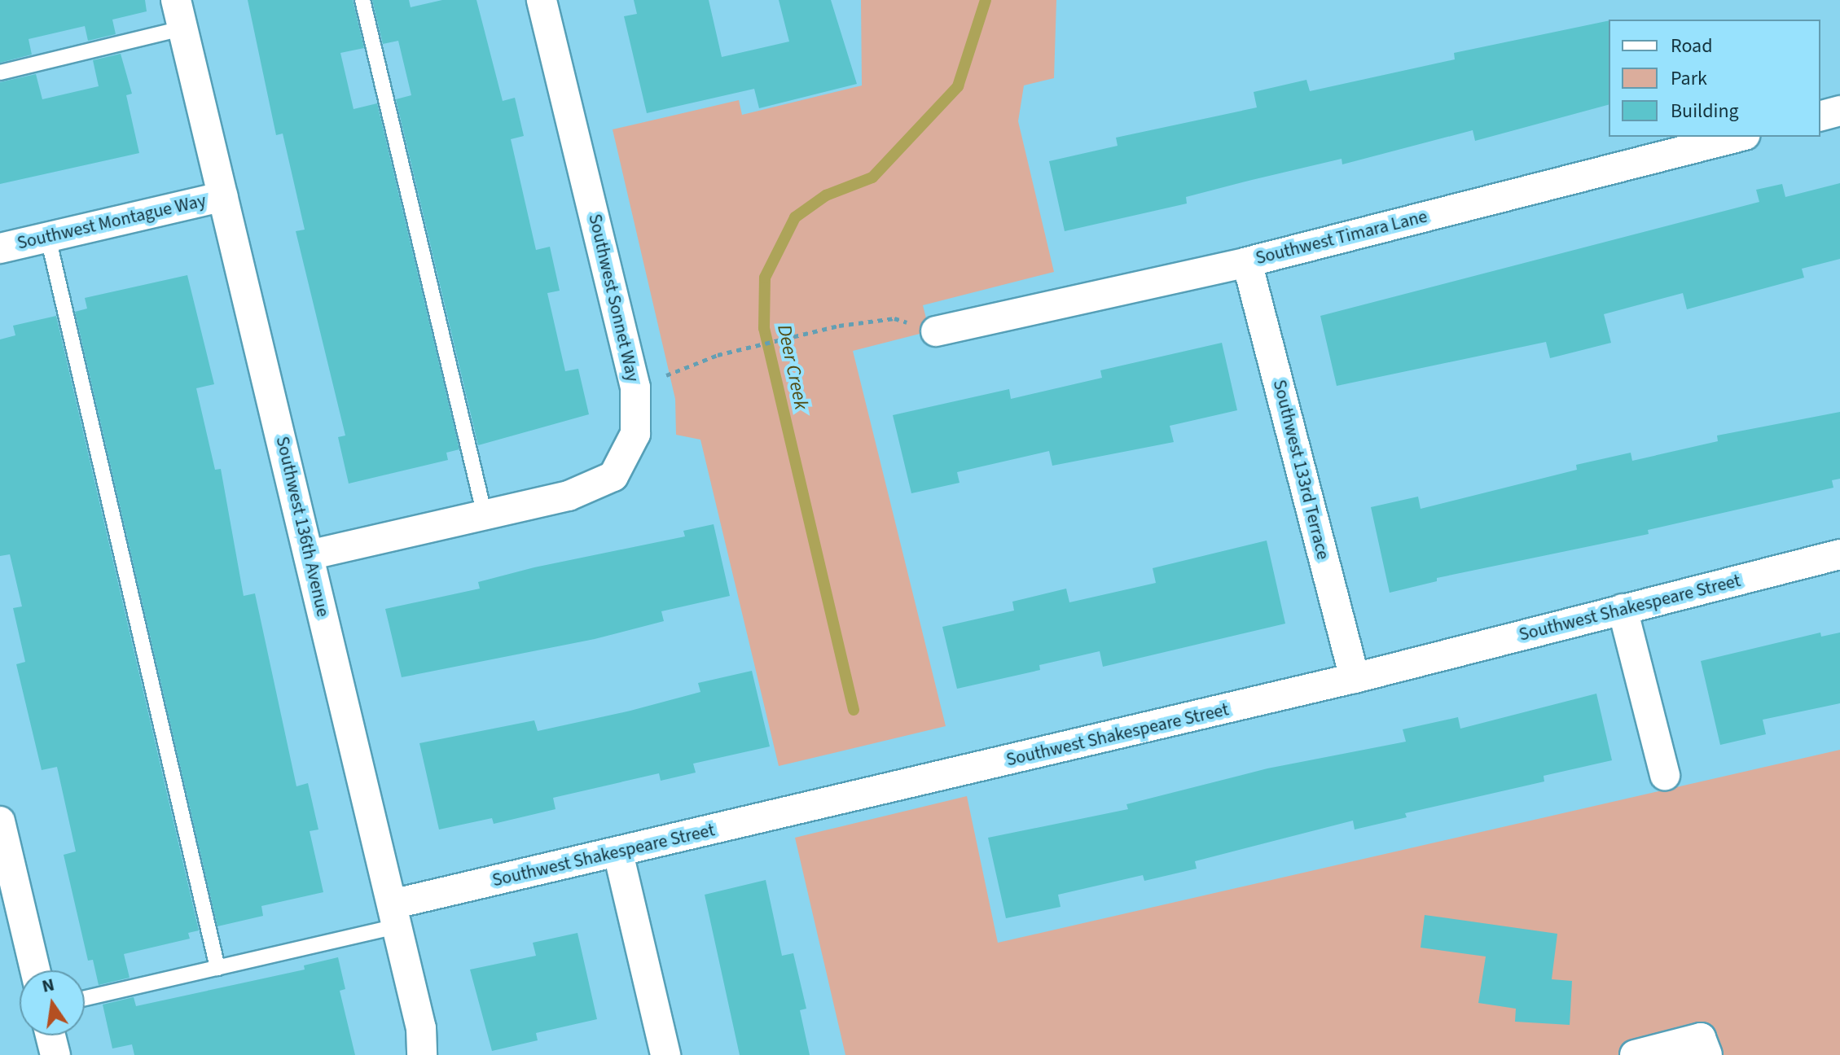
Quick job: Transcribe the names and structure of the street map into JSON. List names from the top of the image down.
{
  "streets": {
    "street": [
      "Southwest Montague Way",
      "Southwest Timara Lane",
      "Southwest Sonnet Way",
      "Southwest 133rd Terrace",
      "Southwest 136th Avenue",
      "Southwest Shakespeare Street"
    ]
  },
  "crossings": [
    ["Southwest Montague Way", "Southwest 136th Avenue"],
    ["Southwest Timara Lane", "Southwest 133rd Terrace"],
    ["Southwest Sonnet Way", "Southwest 136th Avenue"],
    ["Southwest 133rd Terrace", "Southwest Shakespeare Street"],
    ["Southwest 136th Avenue", "Southwest Shakespeare Street"]
  ],
  "water": ["Deer Creek"],
  "legend": ["Road", "Park", "Building"],
  "north": "top"
}
